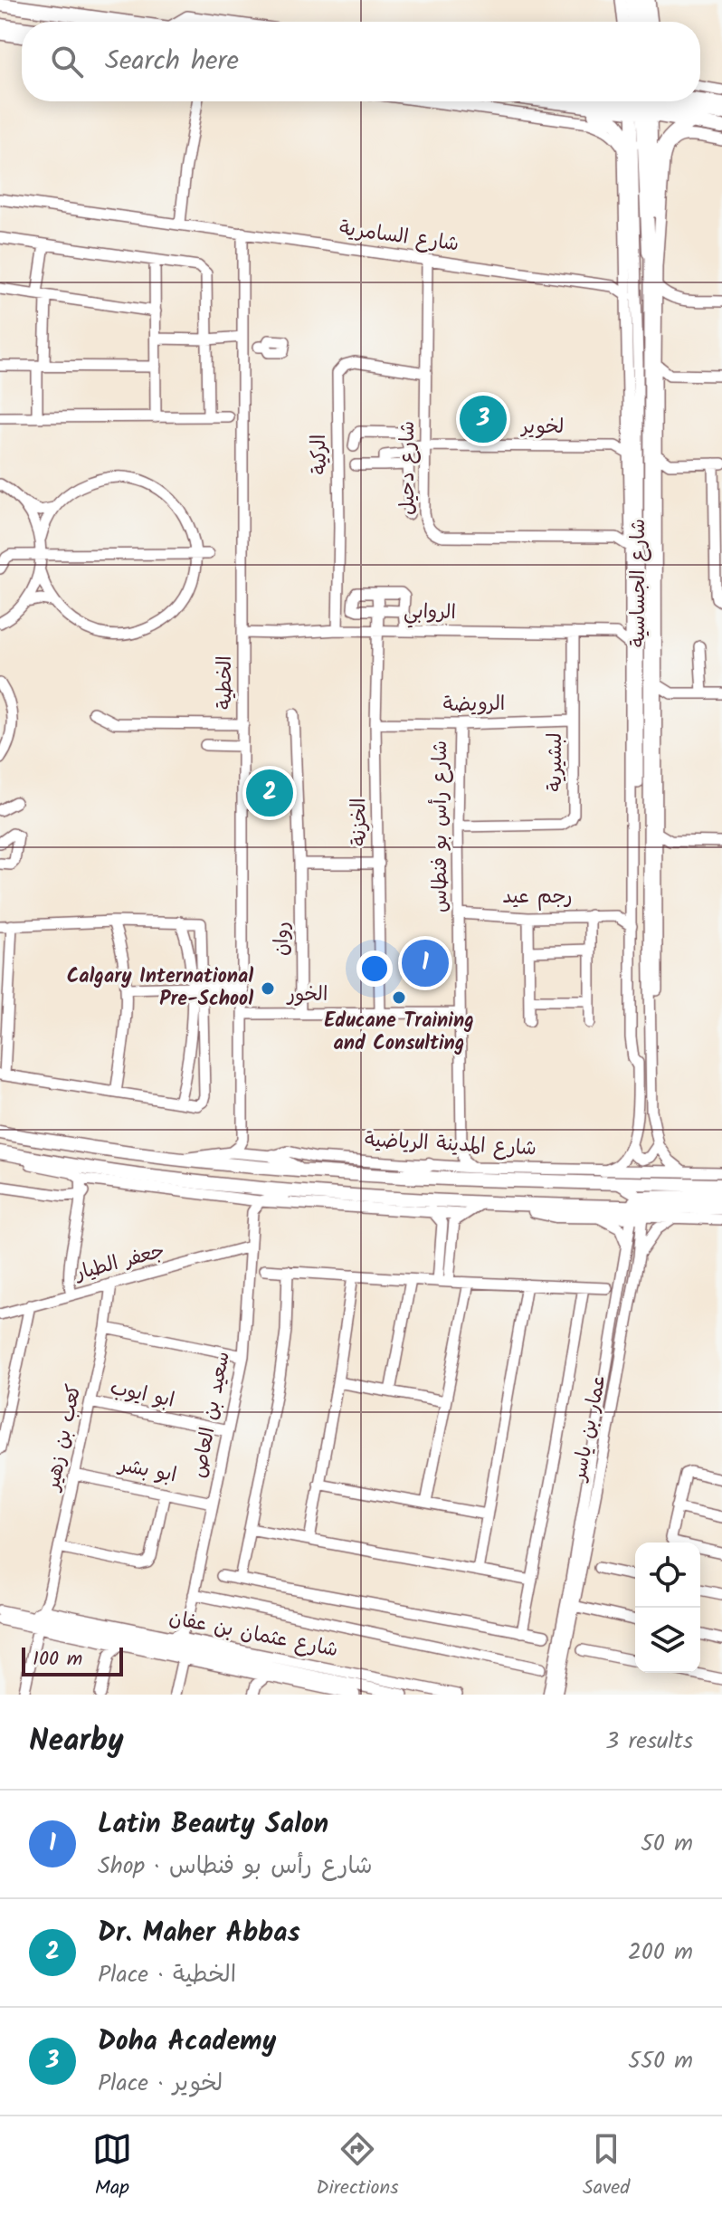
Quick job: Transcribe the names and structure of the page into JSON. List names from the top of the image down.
{
  "streets": {
    "main road": ["شارع المدينة الرياضية"],
    "street": [
      "شارع السامرية",
      "لخوير",
      "الركية",
      "شارع دحيل",
      "شارع الجساسية",
      "الروابي",
      "الخطية",
      "الرويضة",
      "لبشيرية",
      "الخزنة",
      "شارع رأس بو فنطاس",
      "رجم عيد",
      "روان",
      "الخور",
      "جعفر الطيار",
      "ابو ايوب",
      "سعيد بن العاص",
      "عمار بن ياسر",
      "كعب بن زهير",
      "ابو بشر",
      "شارع عثمان بن عفان"
    ]
  },
  "crossings": [
    ["شارع السامرية", "شارع دحيل"],
    ["شارع السامرية", "شارع الجساسية"],
    ["شارع السامرية", "الخطية"],
    ["لخوير", "شارع دحيل"],
    ["لخوير", "شارع الجساسية"],
    ["الركية", "شارع دحيل"],
    ["الركية", "الروابي"],
    ["الروابي", "الخطية"],
    ["الروابي", "لبشيرية"],
    ["الروابي", "الخزنة"],
    ["الخطية", "الخور"],
    ["الرويضة", "لبشيرية"],
    ["الرويضة", "الخزنة"],
    ["الرويضة", "شارع رأس بو فنطاس"],
    ["لبشيرية", "شارع رأس بو فنطاس"],
    ["الخزنة", "الخور"],
    ["شارع رأس بو فنطاس", "رجم عيد"],
    ["شارع رأس بو فنطاس", "الخور"],
    ["شارع رأس بو فنطاس", "شارع المدينة الرياضية"],
    ["روان", "الخور"],
    ["جعفر الطيار", "سعيد بن العاص"],
    ["جعفر الطيار", "كعب بن زهير"],
    ["ابو ايوب", "سعيد بن العاص"],
    ["ابو ايوب", "كعب بن زهير"],
    ["سعيد بن العاص", "ابو بشر"],
    ["كعب بن زهير", "ابو بشر"],
    ["كعب بن زهير", "شارع عثمان بن عفان"]
  ],
  "places": ["Calgary International Pre-School", "Educane Training and Consulting"],
  "scale_bar": "100 m",
  "page": {
    "search": "Search here",
    "pins": ["3", "2", "1"],
    "scale": "100 m",
    "heading": ["Nearby", "3 results"],
    "list": [
      {
        "mark": "1",
        "name": "Latin Beauty Salon",
        "note": "Shop · شارع رأس بو فنطاس",
        "value": "50 m"
      },
      {
        "mark": "2",
        "name": "Dr. Maher Abbas",
        "note": "Place · الخطية",
        "value": "200 m"
      },
      {
        "mark": "3",
        "name": "Doha Academy",
        "note": "Place · لخوير",
        "value": "550 m"
      }
    ],
    "nav": ["Map", "Directions", "Saved"]
  }
}
